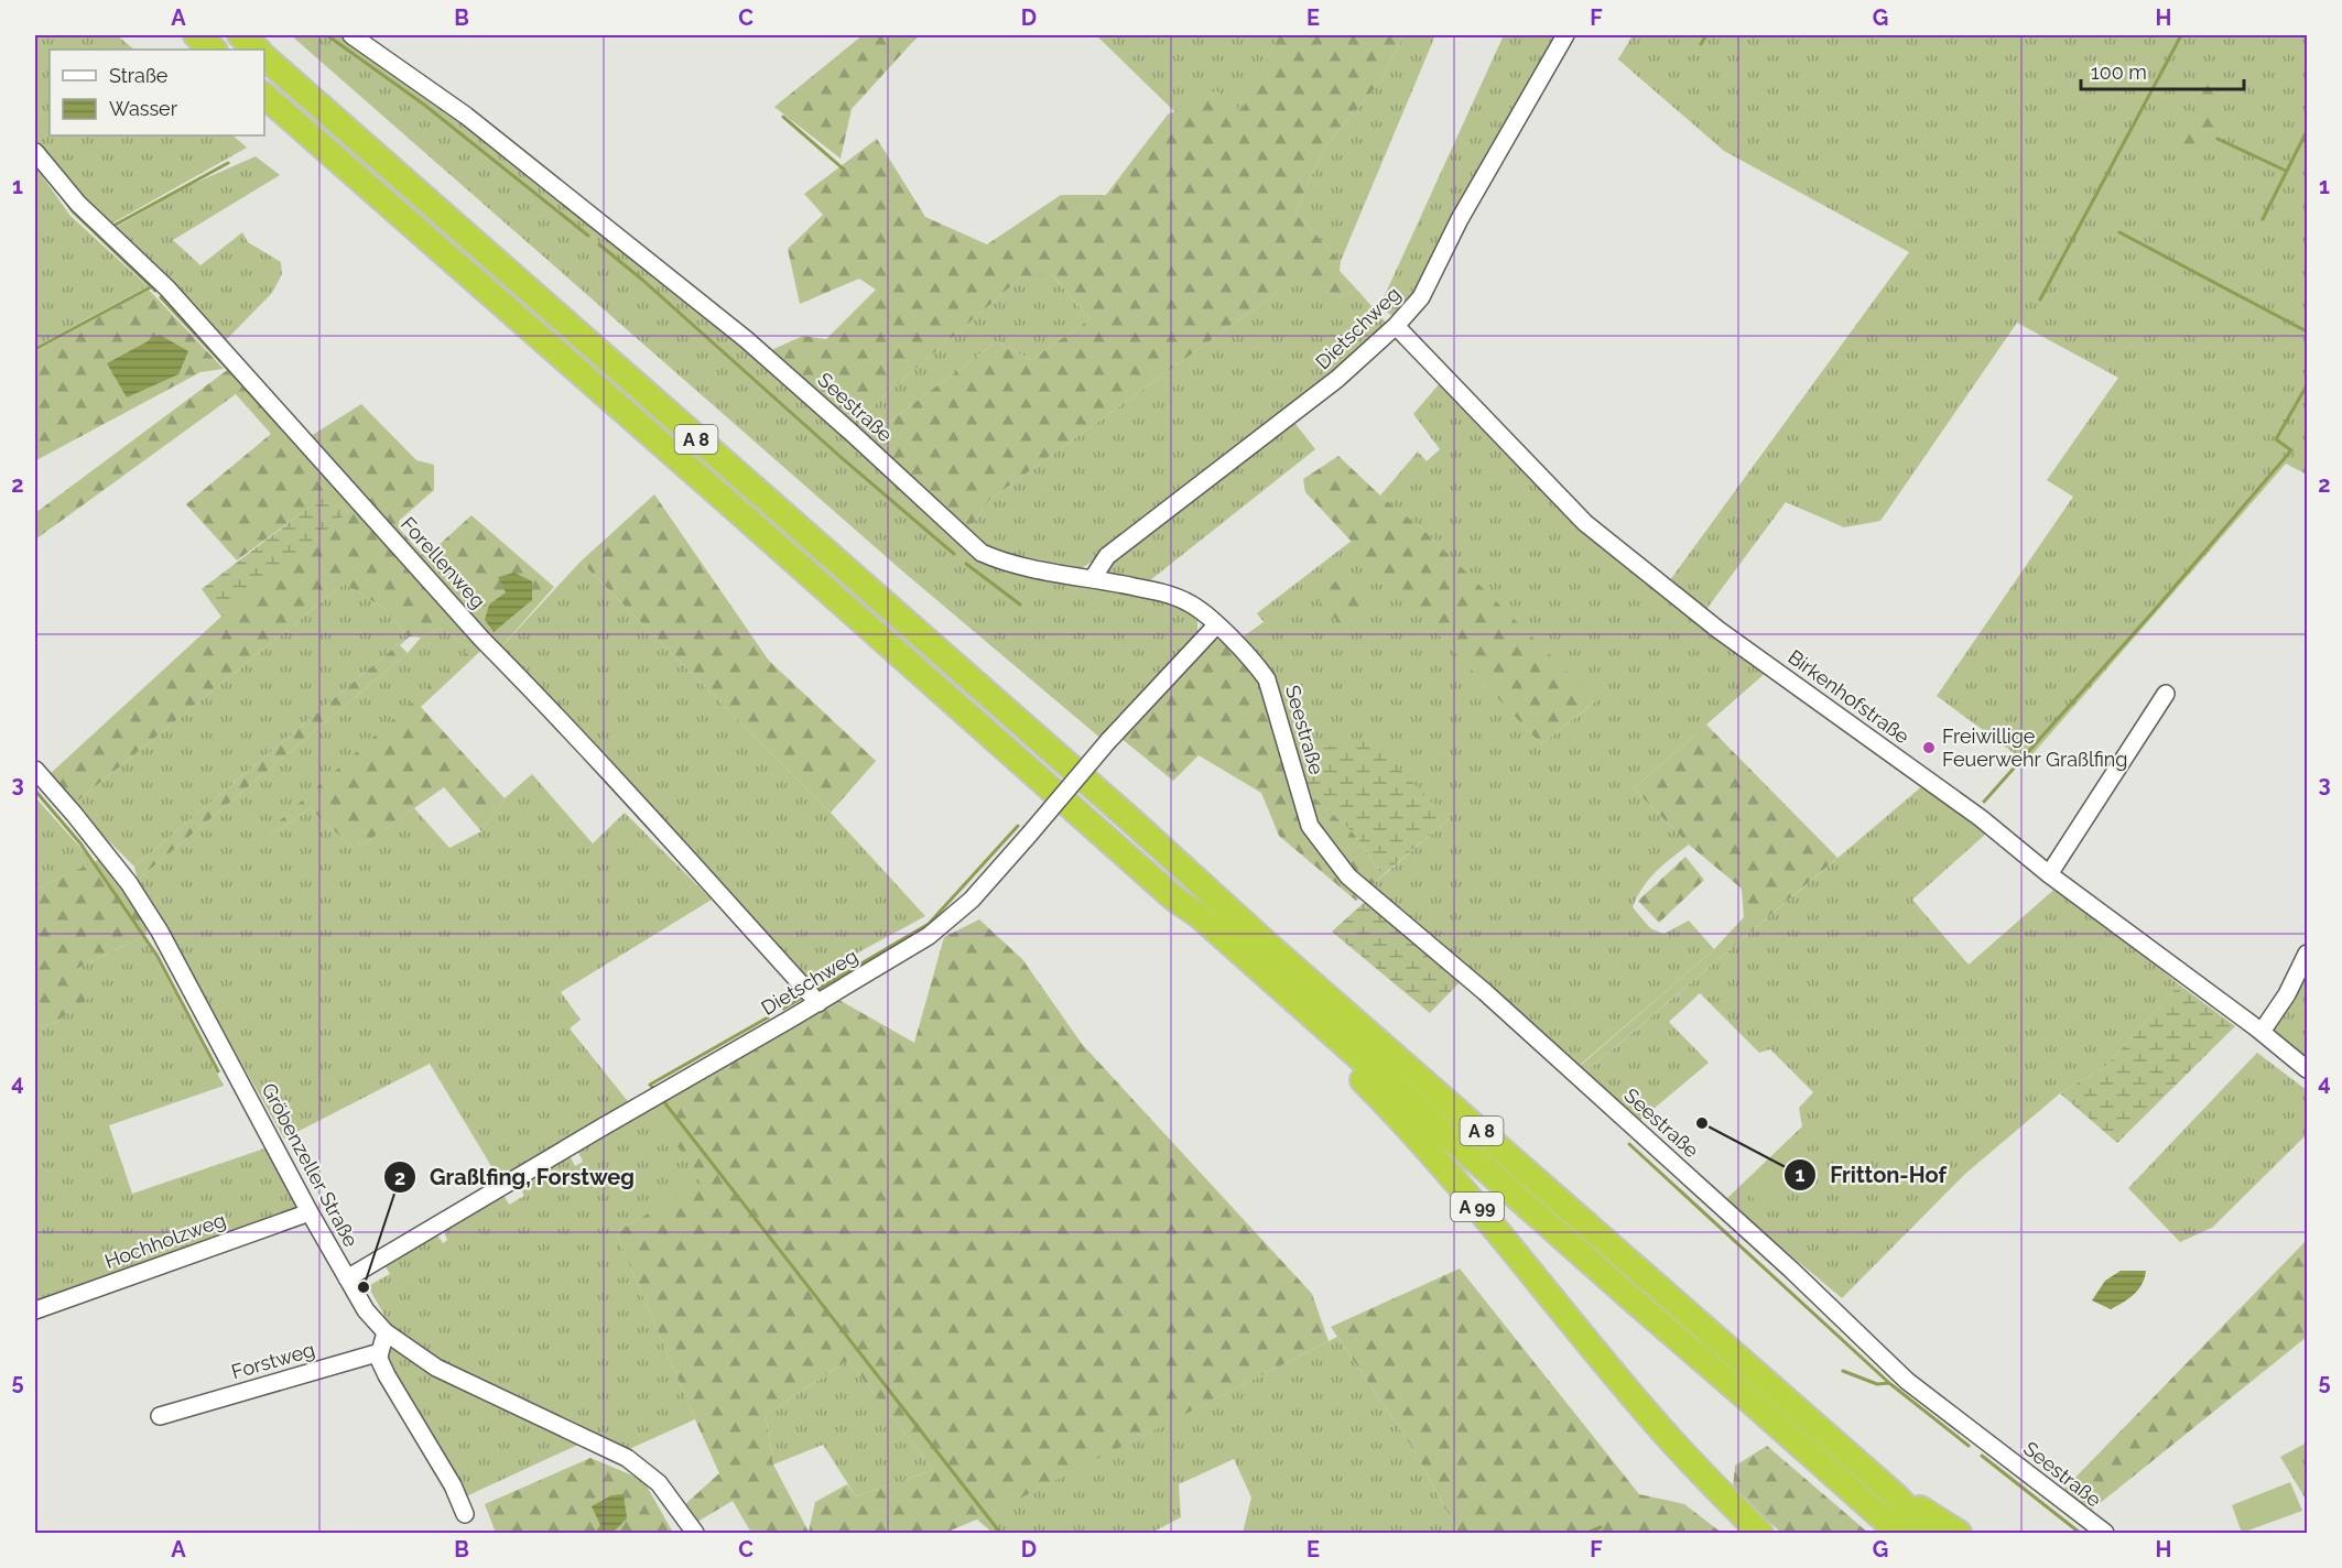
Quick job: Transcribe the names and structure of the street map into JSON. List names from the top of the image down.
{
  "streets": {
    "highway": ["A 8", "A 99"],
    "street": [
      "Dietschweg",
      "Seestraße",
      "Forellenweg",
      "Birkenhofstraße",
      "Gröbenzeller Straße",
      "Hochholzweg",
      "Forstweg"
    ]
  },
  "crossings": [
    ["Dietschweg", "Seestraße"],
    ["Dietschweg", "Forellenweg"],
    ["Dietschweg", "Birkenhofstraße"],
    ["Dietschweg", "Gröbenzeller Straße"],
    ["A 8", "A 99"],
    ["Gröbenzeller Straße", "Hochholzweg"]
  ],
  "places": ["Freiwillige Feuerwehr Graßlfing", "Fritton-Hof", "Graßlfing, Forstweg"],
  "legend": ["Straße", "Wasser"],
  "scale_bar": "100 m",
  "grid": {
    "columns": [
      "A",
      "B",
      "C",
      "D",
      "E",
      "F",
      "G",
      "H"
    ],
    "rows": [
      "1",
      "2",
      "3",
      "4",
      "5"
    ]
  }
}
